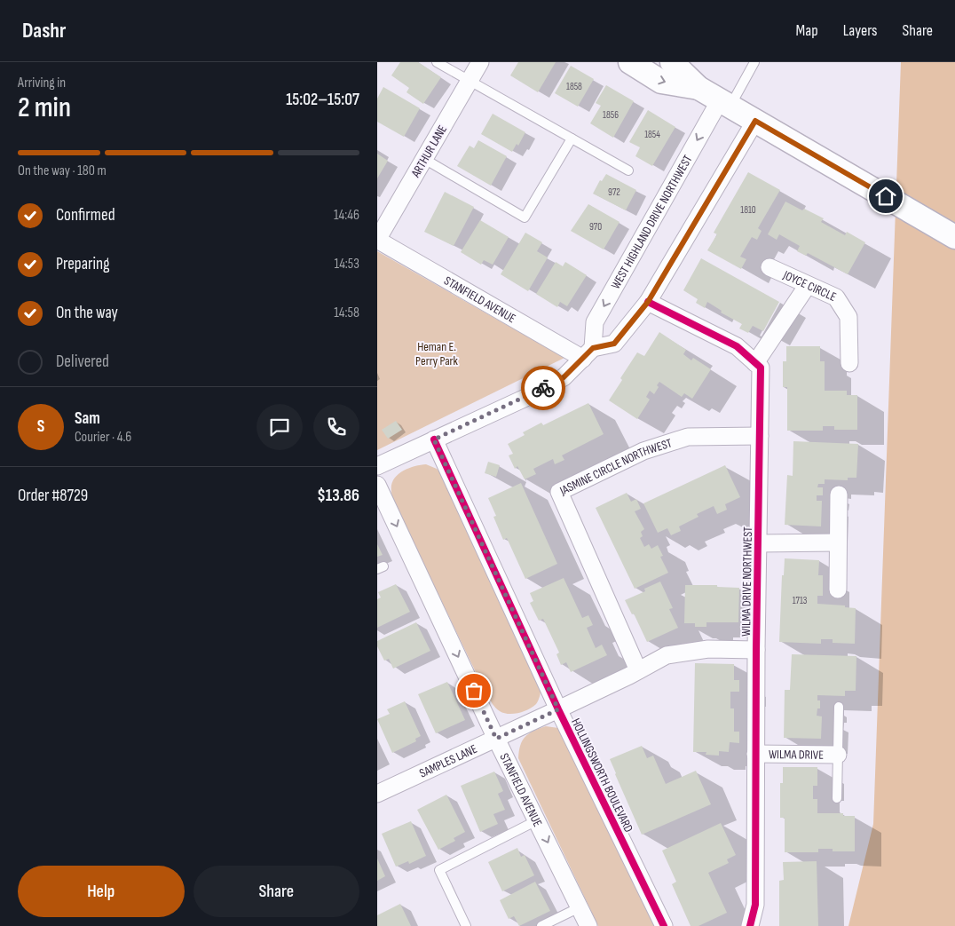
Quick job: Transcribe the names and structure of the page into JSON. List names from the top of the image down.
{
  "streets": {
    "street": [
      "ARTHUR LANE",
      "WEST HIGHLAND DRIVE NORTHWEST",
      "JOYCE CIRCLE",
      "STANFIELD AVENUE",
      "JASMINE CIRCLE NORTHWEST",
      "WILMA DRIVE NORTHWEST",
      "WILMA DRIVE",
      "SAMPLES LANE",
      "HOLLINGSWORTH BOULEVARD"
    ]
  },
  "crossings": [
    ["ARTHUR LANE", "STANFIELD AVENUE"],
    ["WEST HIGHLAND DRIVE NORTHWEST", "STANFIELD AVENUE"],
    ["STANFIELD AVENUE", "SAMPLES LANE"],
    ["JASMINE CIRCLE NORTHWEST", "WILMA DRIVE NORTHWEST"],
    ["JASMINE CIRCLE NORTHWEST", "SAMPLES LANE"],
    ["WILMA DRIVE NORTHWEST", "WILMA DRIVE"],
    ["WILMA DRIVE NORTHWEST", "SAMPLES LANE"],
    ["SAMPLES LANE", "HOLLINGSWORTH BOULEVARD"]
  ],
  "one_way": ["STANFIELD AVENUE"],
  "parks": ["Heman E. Perry Park"],
  "house_numbers": [
    "1858",
    "1856",
    "1854",
    "972",
    "1810",
    "970",
    "1713"
  ],
  "page": {
    "header": "Dashr",
    "nav": ["Map", "Layers", "Share"],
    "heading": ["2 min", "Arriving in", "15:02–15:07"],
    "panel": [
      "Sam",
      "Courier · 4.6",
      "Order #8729",
      "$13.86"
    ],
    "bar": "On the way · 180 m",
    "list": [
      ["Confirmed", "14:46"],
      ["Preparing", "14:53"],
      ["On the way", "14:58"],
      "Delivered"
    ],
    "round": "S",
    "buttons": ["Help", "Share"]
  }
}
